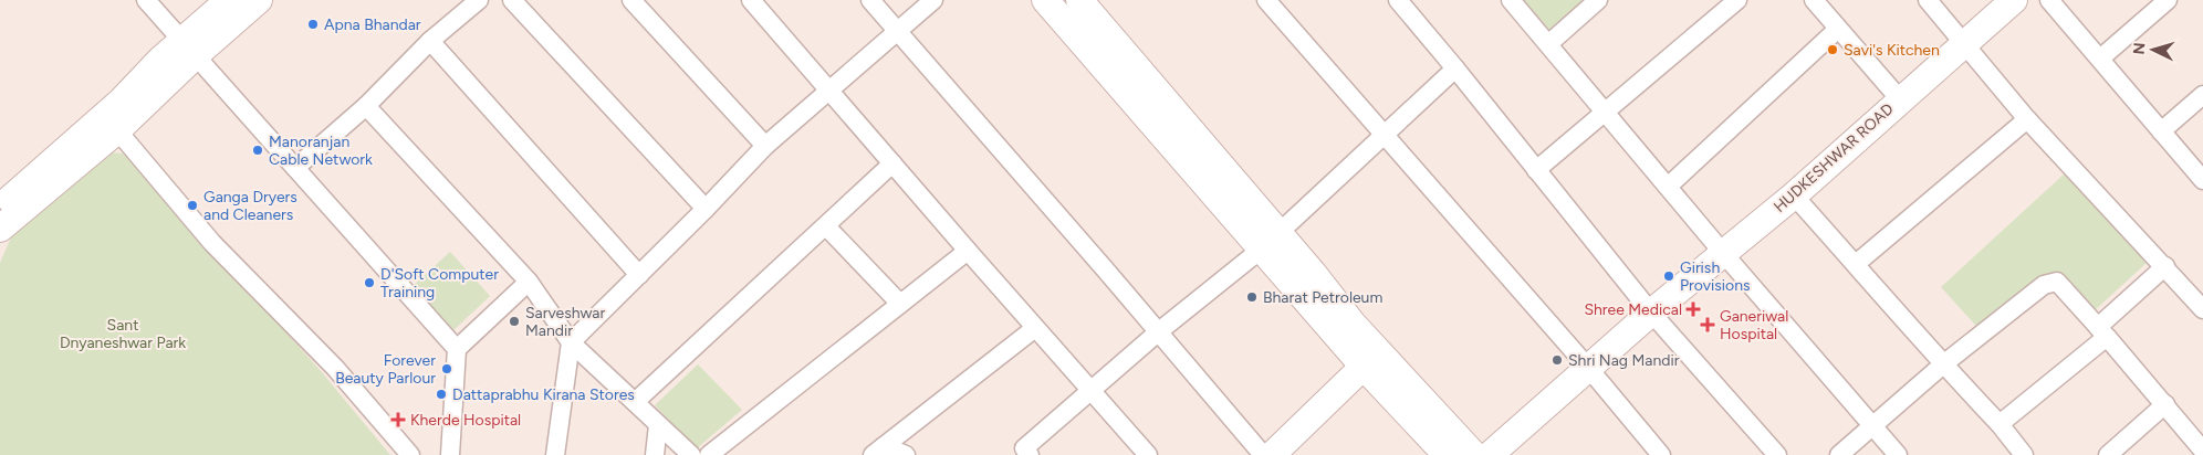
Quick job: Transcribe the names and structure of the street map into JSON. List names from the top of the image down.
{
  "streets": {
    "main road": ["HUDKESHWAR ROAD"]
  },
  "parks": ["Sant Dnyaneshwar Park"],
  "places": {
    "other": [
      "Apna Bhandar",
      "Savi's Kitchen",
      "Manoranjan Cable Network",
      "Ganga Dryers and Cleaners",
      "Girish Provisions",
      "D'Soft Computer Training",
      "Bharat Petroleum",
      "Sarveshwar Mandir",
      "Shri Nag Mandir",
      "Forever Beauty Parlour",
      "Dattaprabhu Kirana Stores"
    ],
    "health": ["Shree Medical", "Ganeriwal Hospital", "Kherde Hospital"]
  },
  "north": "left"
}
